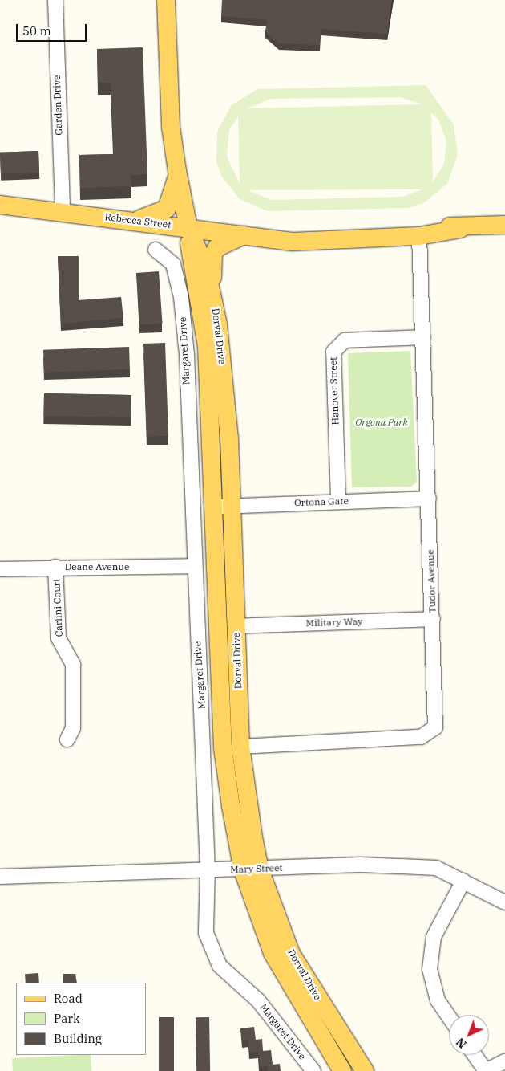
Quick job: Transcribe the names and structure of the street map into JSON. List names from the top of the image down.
{
  "streets": {
    "main road": ["Rebecca Street", "Dorval Drive"],
    "street": [
      "Garden Drive",
      "Margaret Drive",
      "Hanover Street",
      "Ortona Gate",
      "Deane Avenue",
      "Tudor Avenue",
      "Carlini Court",
      "Military Way",
      "Mary Street"
    ]
  },
  "crossings": [
    ["Garden Drive", "Rebecca Street"],
    ["Rebecca Street", "Dorval Drive"],
    ["Rebecca Street", "Tudor Avenue"],
    ["Dorval Drive", "Ortona Gate"],
    ["Dorval Drive", "Tudor Avenue"],
    ["Dorval Drive", "Military Way"],
    ["Dorval Drive", "Mary Street"],
    ["Margaret Drive", "Deane Avenue"],
    ["Margaret Drive", "Mary Street"],
    ["Hanover Street", "Ortona Gate"],
    ["Hanover Street", "Tudor Avenue"],
    ["Ortona Gate", "Tudor Avenue"],
    ["Deane Avenue", "Carlini Court"],
    ["Tudor Avenue", "Military Way"]
  ],
  "parks": ["Orgona Park"],
  "legend": ["Road", "Park", "Building"],
  "scale_bar": "50 m",
  "north": "bottom left"
}
